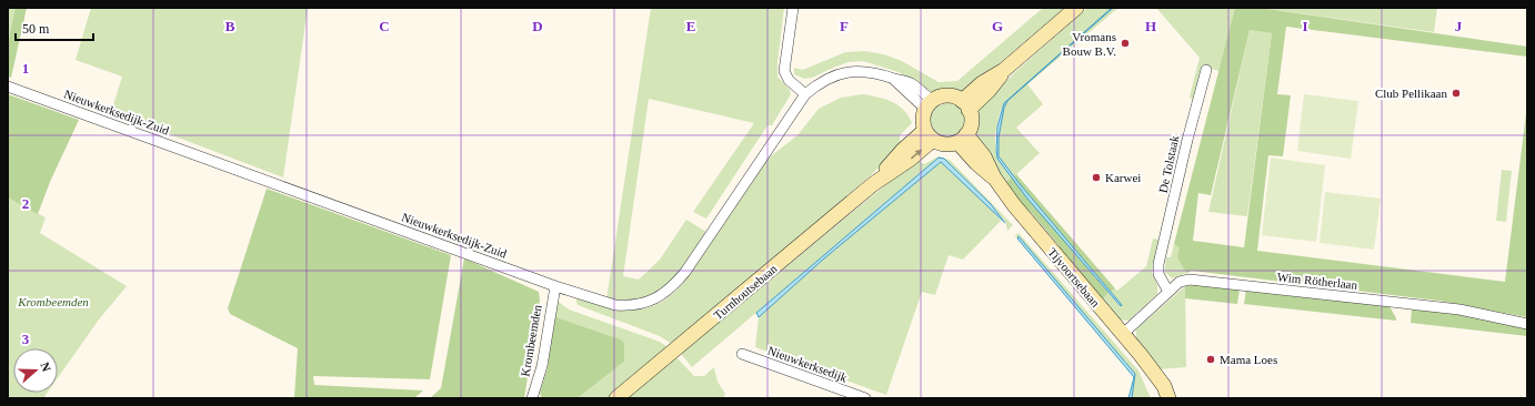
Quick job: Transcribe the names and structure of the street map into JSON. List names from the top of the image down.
{
  "streets": {
    "main road": ["Tijvoortsebaan", "Turnhoutsebaan"],
    "street": [
      "Nieuwkerksedijk-Zuid",
      "De Tolstaak",
      "Wim Rötherlaan",
      "Krombeemden",
      "Nieuwkerksedijk"
    ]
  },
  "crossings": [
    ["Nieuwkerksedijk-Zuid", "Krombeemden"],
    ["De Tolstaak", "Wim Rötherlaan"],
    ["Tijvoortsebaan", "Wim Rötherlaan"],
    ["Tijvoortsebaan", "Turnhoutsebaan"]
  ],
  "parks": ["Krombeemden"],
  "places": [
    "Vromans Bouw B.V.",
    "Club Pellikaan",
    "Karwei",
    "Mama Loes"
  ],
  "scale_bar": "50 m",
  "north": "right",
  "grid": {
    "columns": [
      "B",
      "C",
      "D",
      "E",
      "F",
      "G",
      "H",
      "I",
      "J"
    ],
    "rows": ["1", "2", "3"]
  }
}
